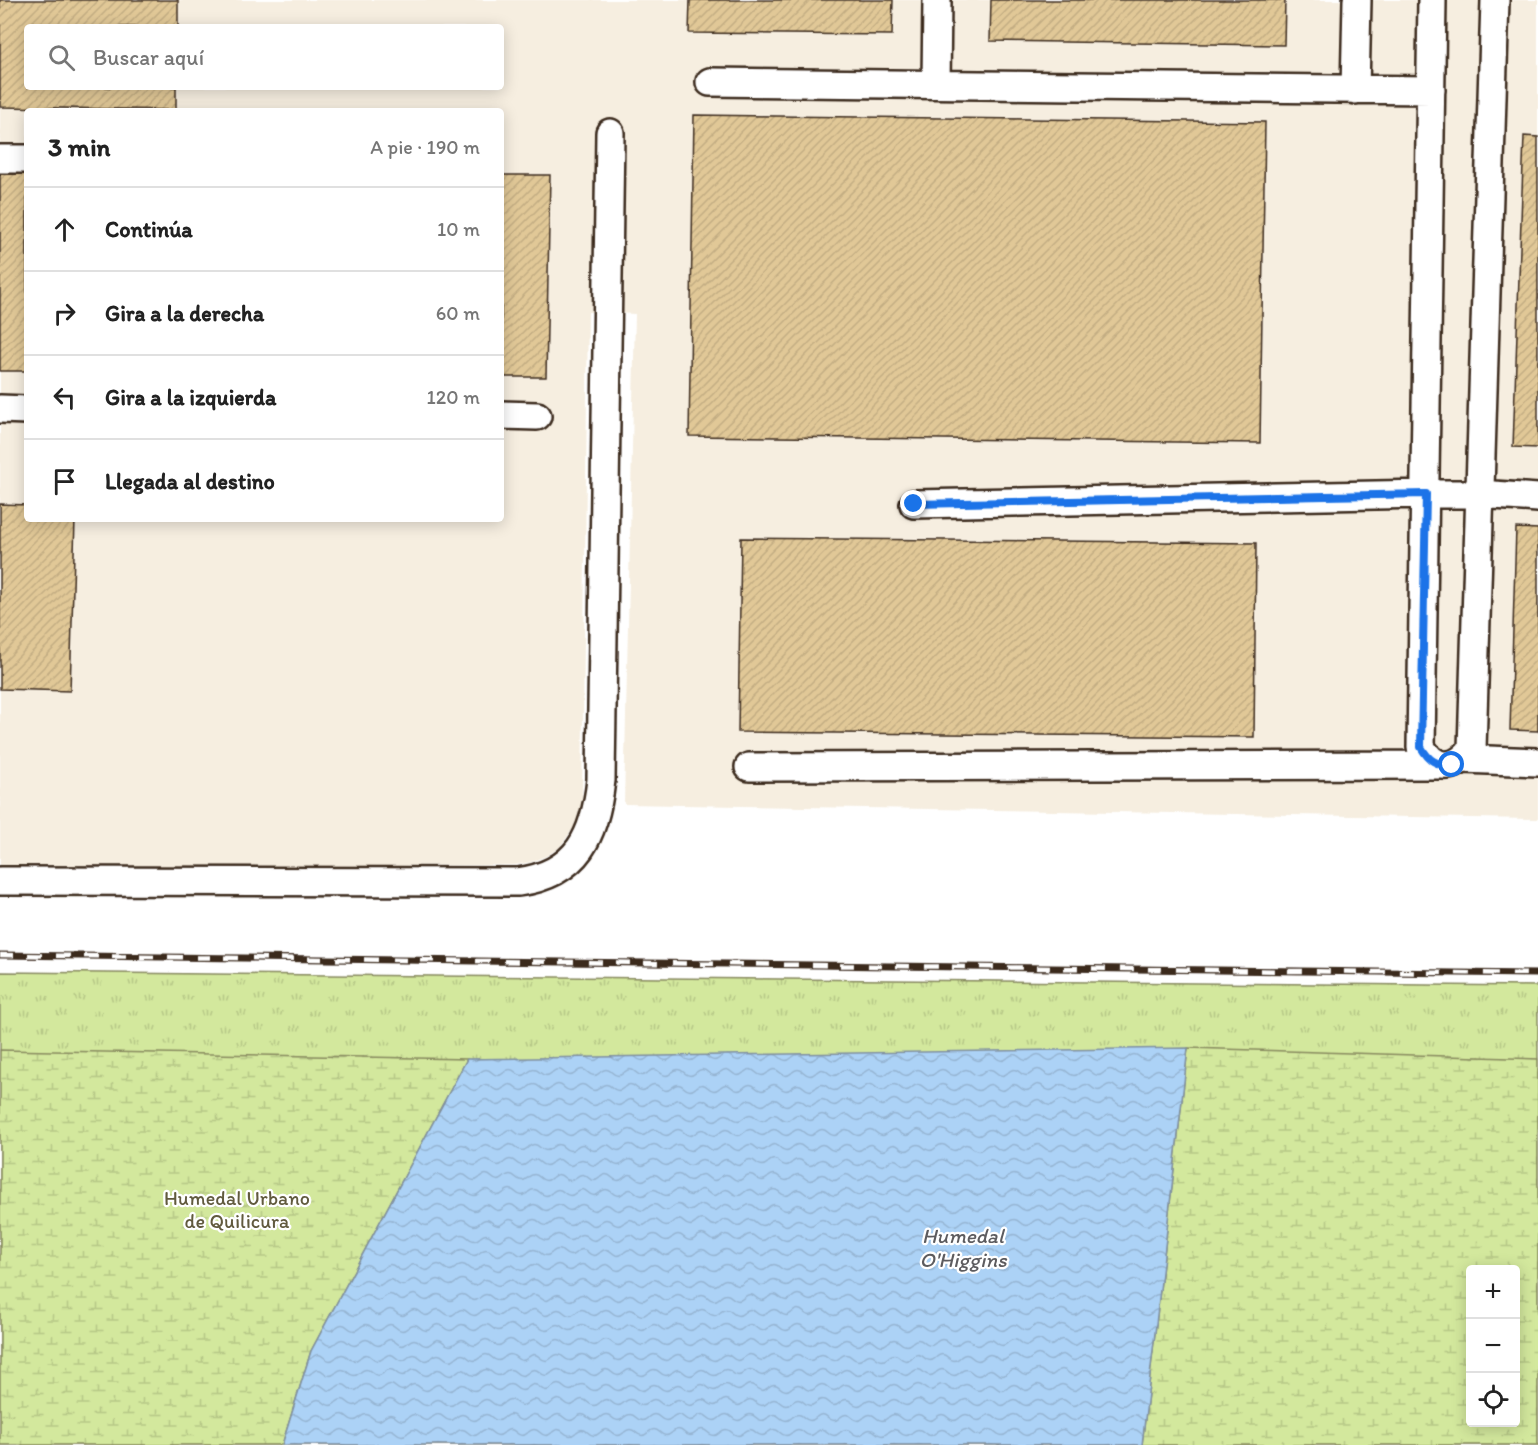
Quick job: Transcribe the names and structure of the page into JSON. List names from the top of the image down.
{
  "water": ["Humedal O'Higgins"],
  "parks": ["Humedal Urbano de Quilicura"],
  "page": {
    "search": "Buscar aquí",
    "heading": ["3 min", "A pie · 190 m"],
    "list": [
      ["Continúa", "10 m"],
      ["Gira a la derecha", "60 m"],
      ["Gira a la izquierda", "120 m"],
      "Llegada al destino"
    ],
    "map_buttons": ["+", "−"]
  }
}
